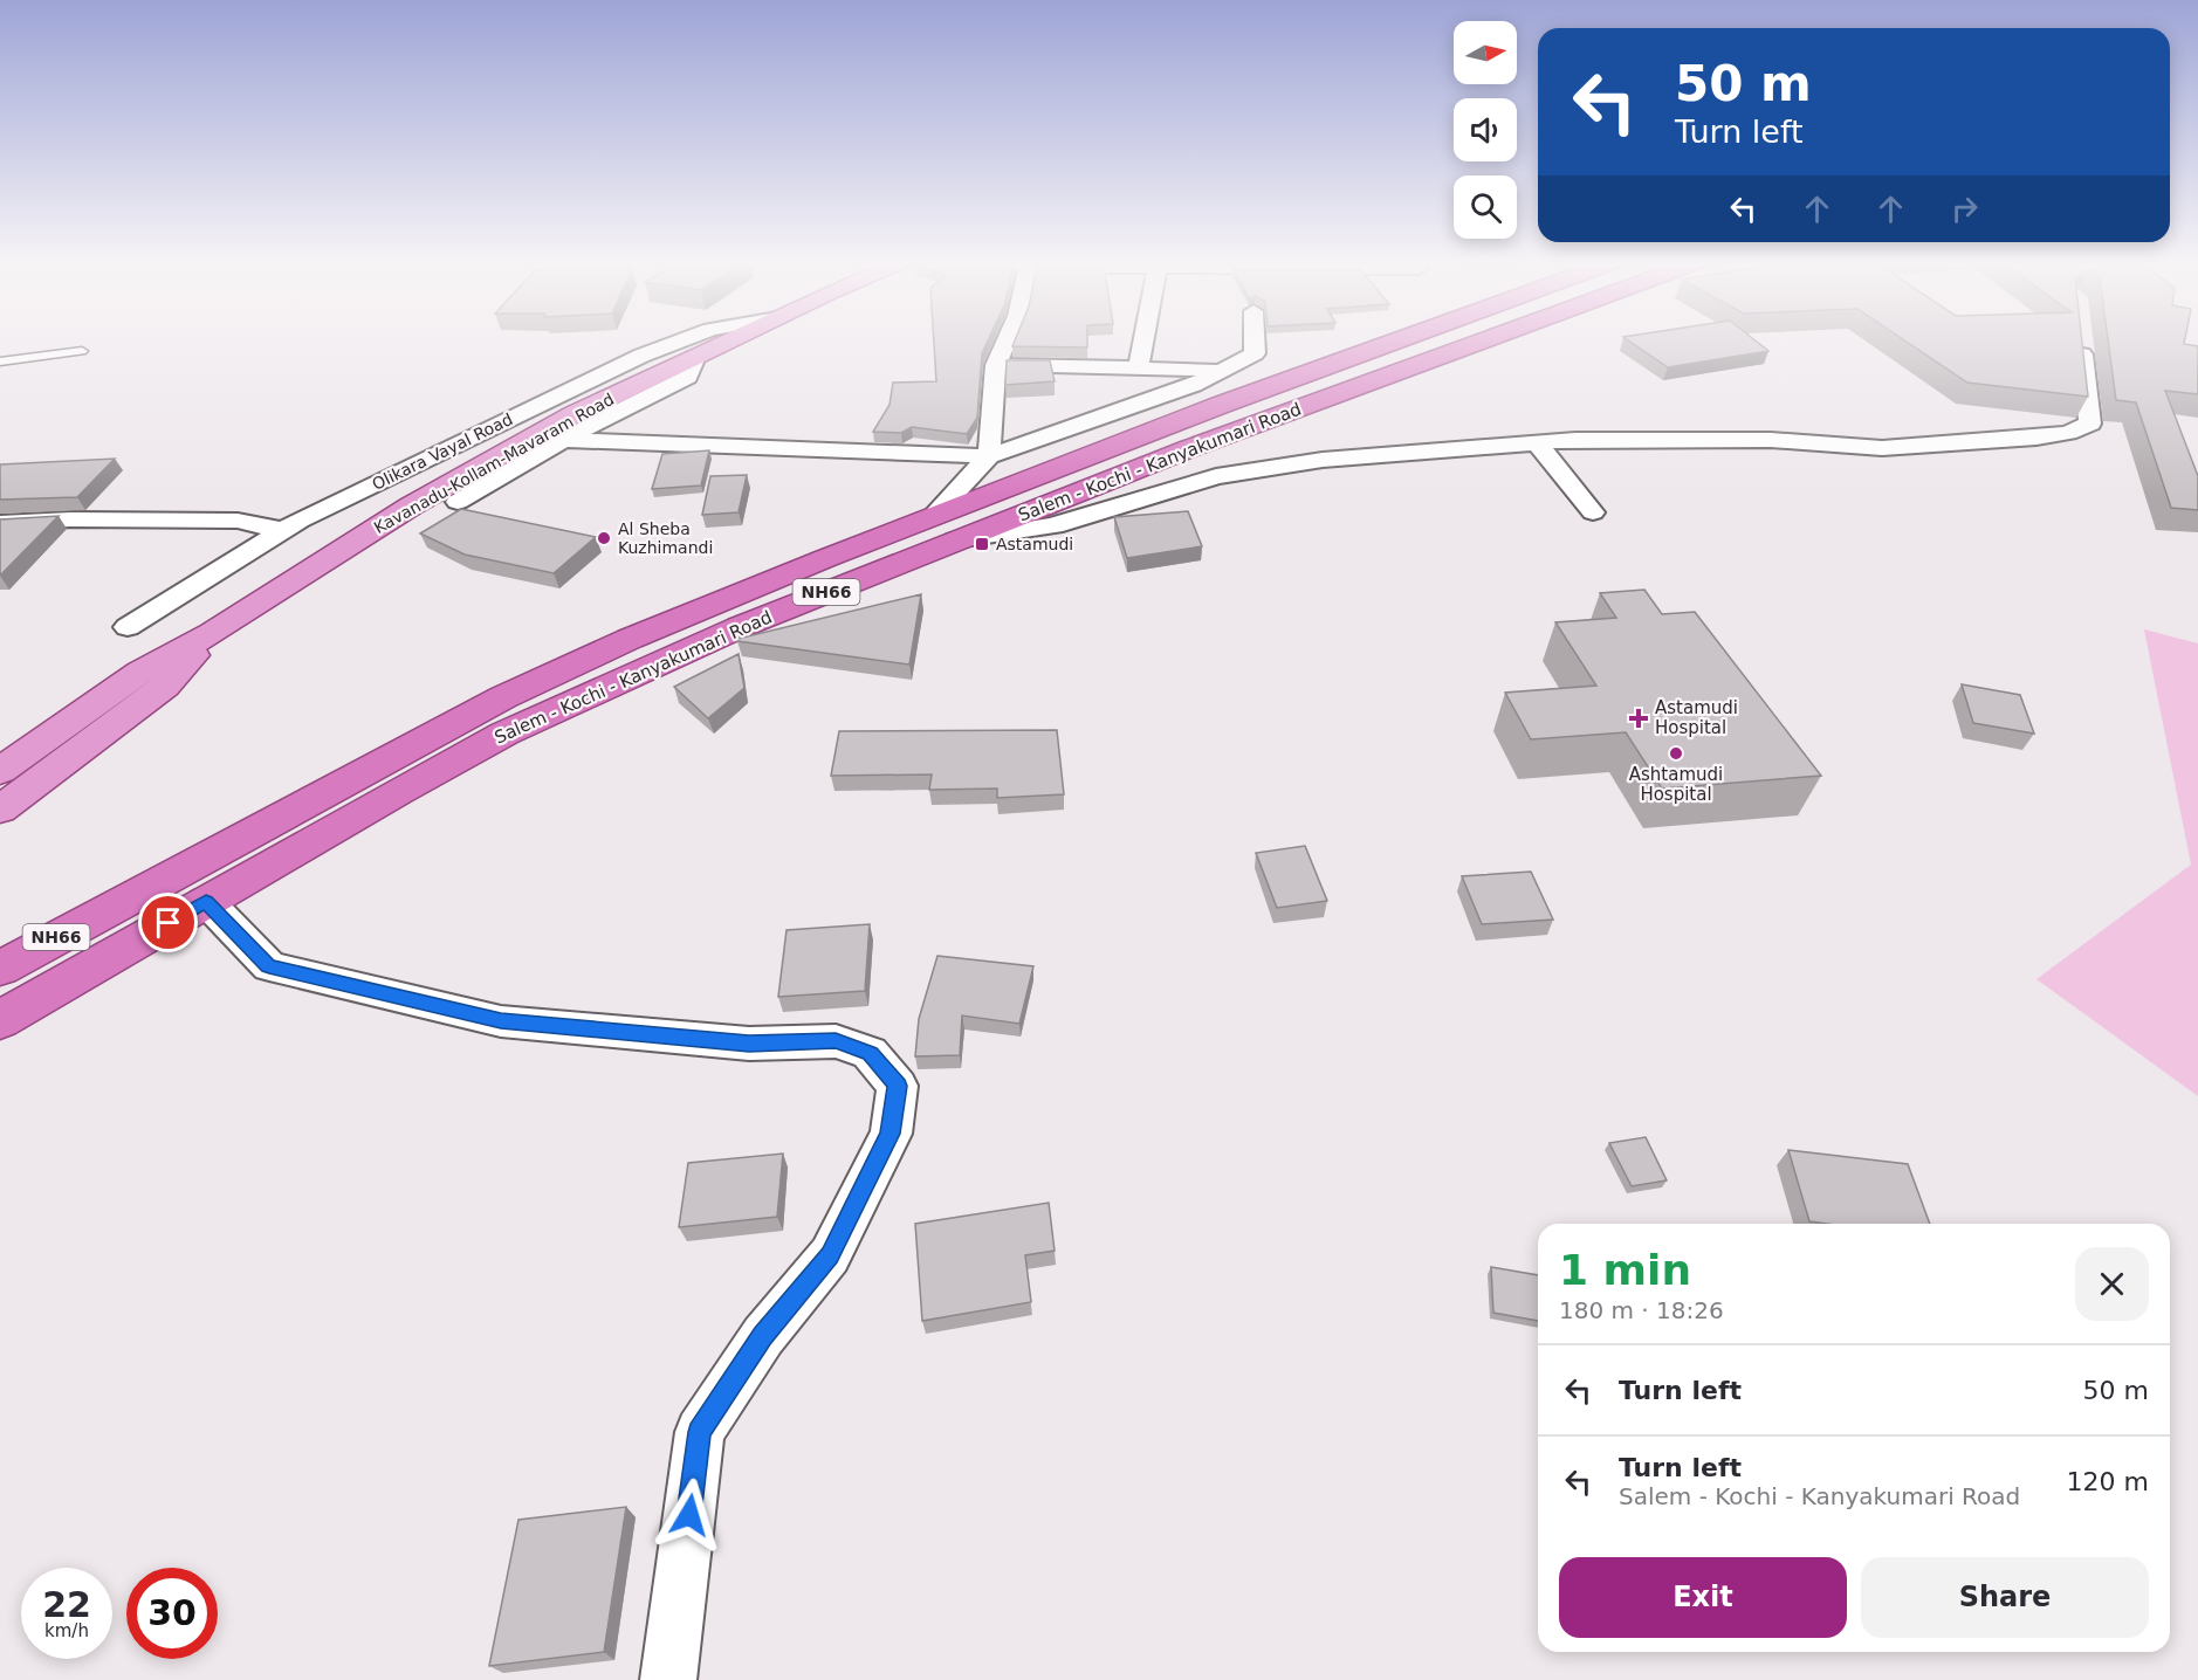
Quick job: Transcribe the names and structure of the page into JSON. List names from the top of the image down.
{
  "streets": {
    "highway": ["Salem - Kochi - Kanyakumari Road", "NH66"],
    "main road": ["Kavanadu-Kollam-Mavaram Road"],
    "street": ["Olikara Vayal Road"]
  },
  "places": {
    "other": ["Al Sheba Kuzhimandi", "Ashtamudi Hospital"],
    "transit": ["Astamudi"],
    "health": ["Astamudi Hospital"]
  },
  "north": "right",
  "page": {
    "turn": ["50 m", "Turn left"],
    "heading": ["1 min", "180 m · 18:26"],
    "list": [
      {
        "name": "Turn left",
        "value": "50 m"
      },
      {
        "name": "Turn left",
        "note": "Salem - Kochi - Kanyakumari Road",
        "value": "120 m"
      }
    ],
    "buttons": ["Exit", "Share"],
    "speed": "22 km/h",
    "limit": "30"
  }
}
